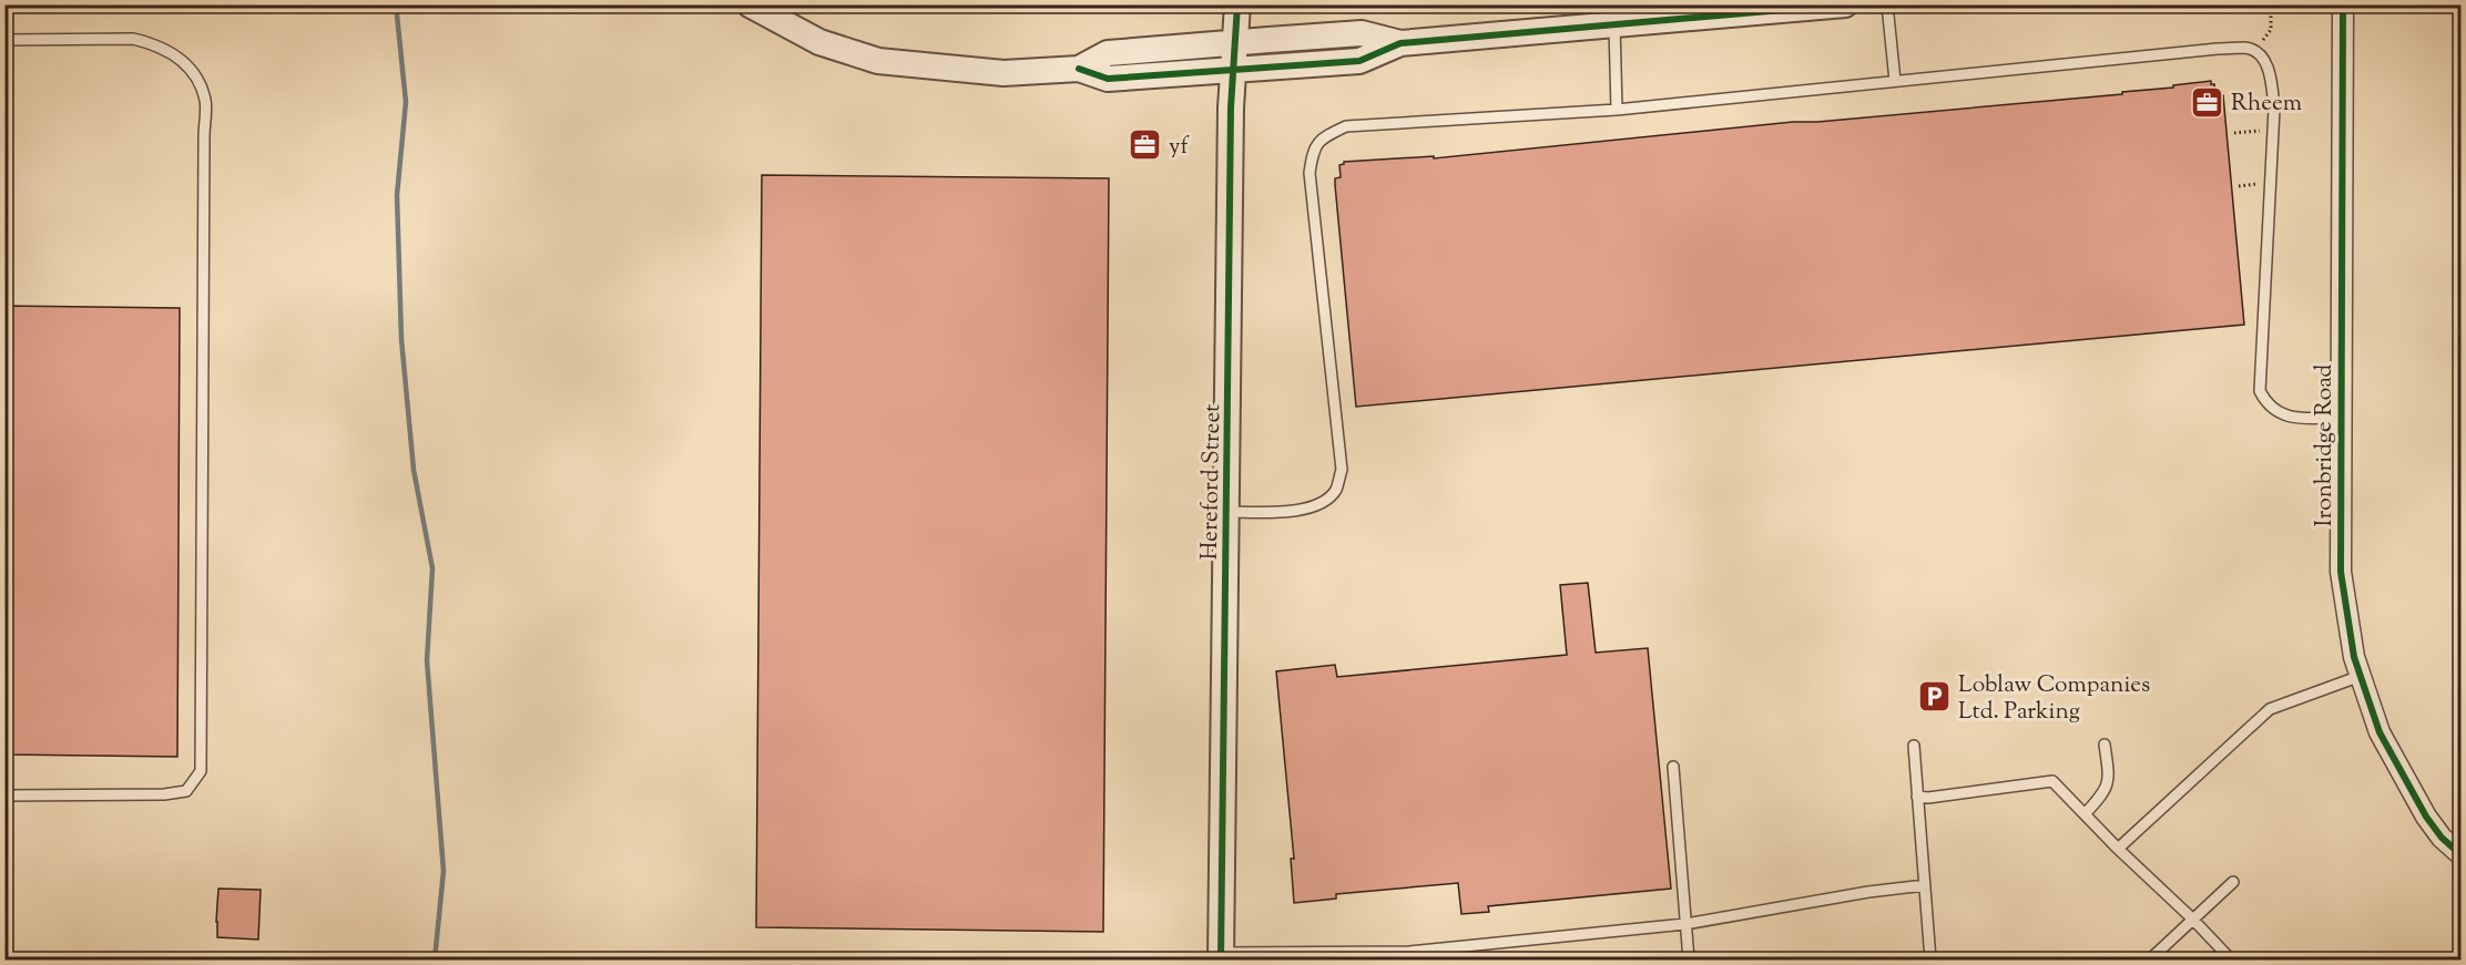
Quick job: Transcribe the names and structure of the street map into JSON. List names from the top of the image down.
{
  "streets": {
    "street": ["Ironbridge Road", "Hereford Street"]
  },
  "places": {
    "office": ["Rheem", "yf"],
    "parking": ["Loblaw Companies Ltd. Parking"]
  }
}
